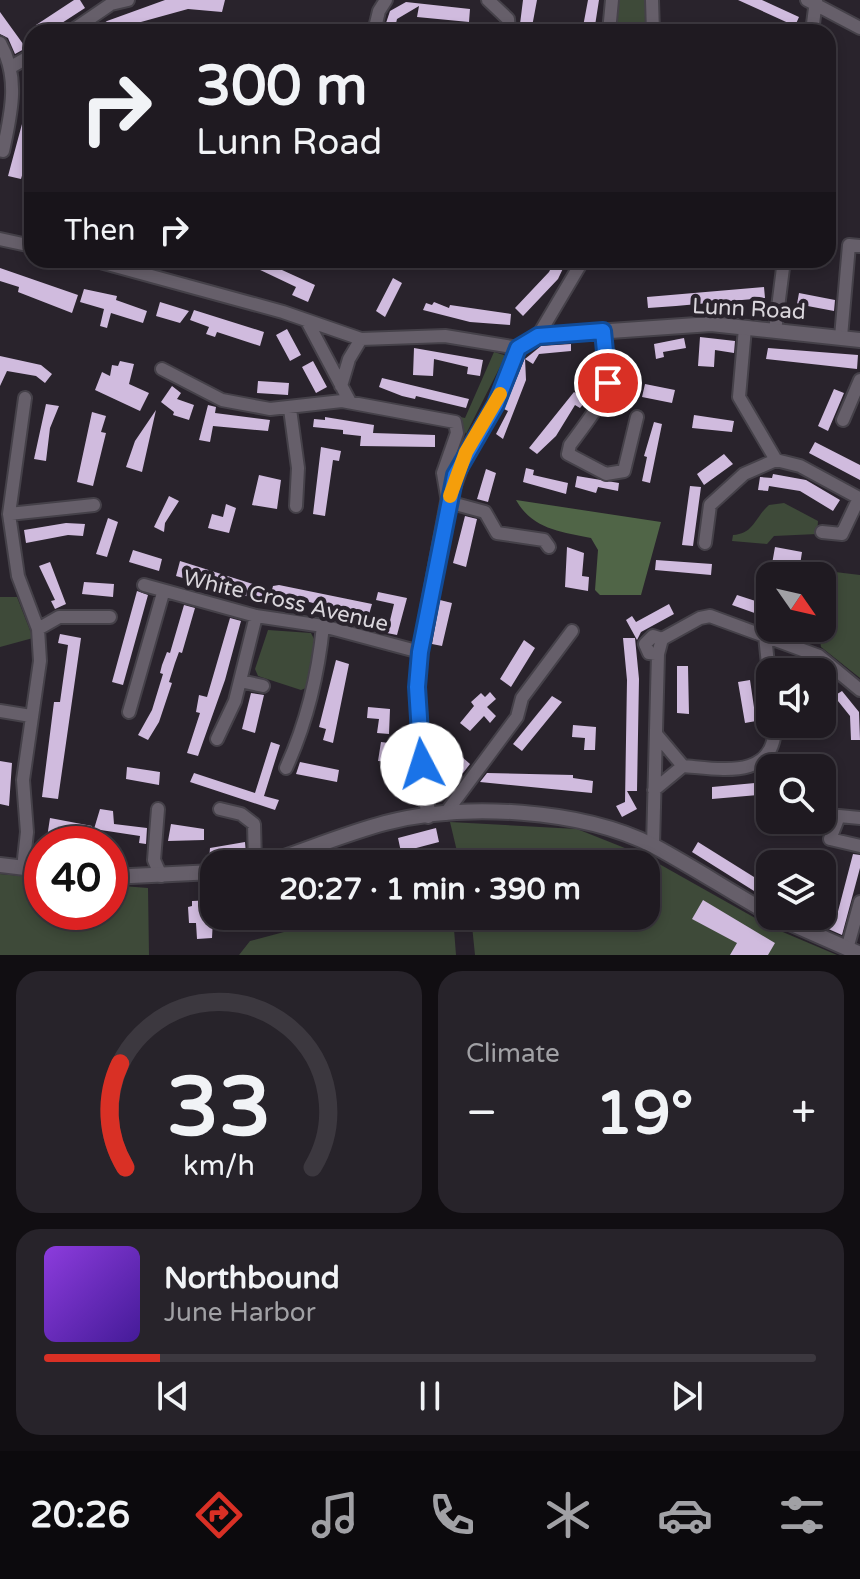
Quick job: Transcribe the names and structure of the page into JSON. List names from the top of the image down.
{
  "streets": {
    "street": ["Lunn Road", "White Cross Avenue"]
  },
  "north": "bottom right",
  "page": {
    "turn": ["300 m", "Lunn Road"],
    "then": "Then",
    "limit": "40",
    "trip": "20:27 · 1 min · 390 m",
    "tile": "Climate",
    "heat": ["−", "19°", "+"],
    "song": ["Northbound", "June Harbor"],
    "tabs": "20:26",
    "gauge": ["33", "km/h"]
  }
}
